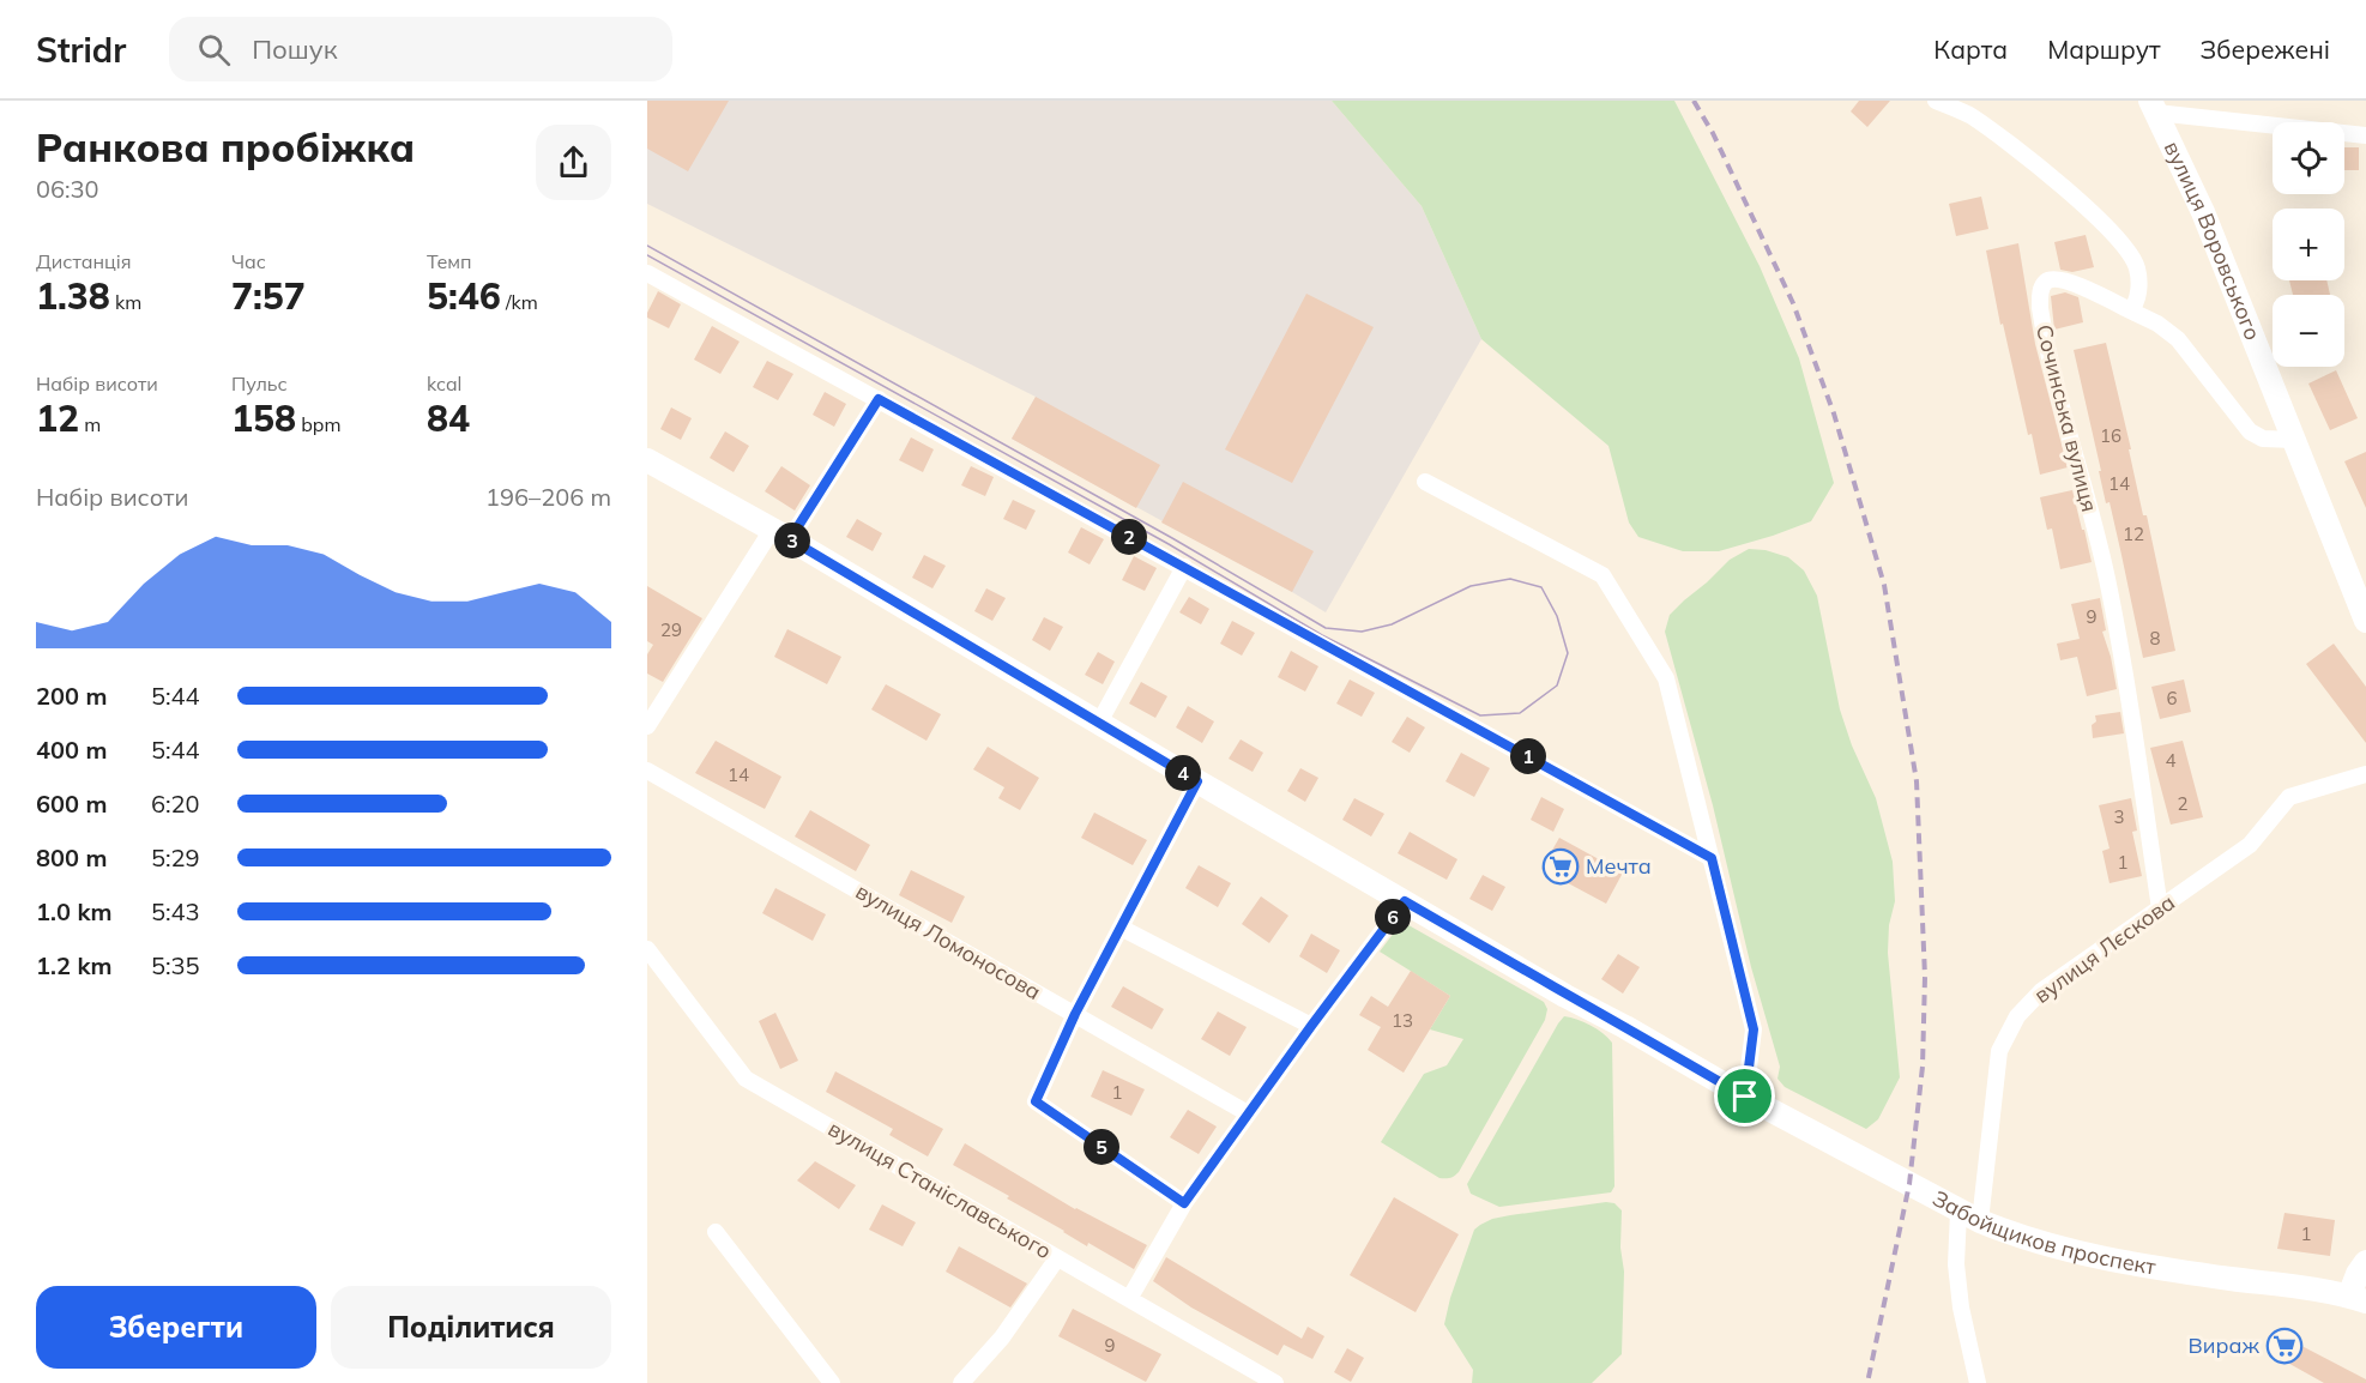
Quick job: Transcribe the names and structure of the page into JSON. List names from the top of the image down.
{
  "streets": {
    "main road": ["вулиця Воровського", "Забойщиков проспект"],
    "street": [
      "Сочинська вулиця",
      "вулиця Ломоносова",
      "вулиця Лєскова",
      "вулиця Станіславського"
    ]
  },
  "crossings": [
    ["Сочинська вулиця", "вулиця Лєскова"],
    ["вулиця Лєскова", "Забойщиков проспект"]
  ],
  "places": {
    "supermarket": ["Мечта", "Вираж"]
  },
  "house_numbers": [
    "16",
    "14",
    "12",
    "9",
    "29",
    "8",
    "6",
    "4",
    "14",
    "2",
    "3",
    "1",
    "13",
    "1",
    "1",
    "9"
  ],
  "page": {
    "header": "Stridr",
    "search": "Пошук",
    "nav": ["Карта", "Маршрут", "Збережені"],
    "heading": ["Ранкова пробіжка", "06:30"],
    "map_buttons": ["+", "−"],
    "stats": [
      ["Дистанція", "1.38 km"],
      ["Час", "7:57"],
      ["Темп", "5:46 /km"],
      ["Набір висоти", "12 m"],
      ["Пульс", "158 bpm"],
      ["kcal", "84"]
    ],
    "chart": ["Набір висоти", "196–206 m"],
    "pins": [
      "2",
      "3",
      "1",
      "4",
      "6",
      "5"
    ],
    "list": [
      {
        "name": "200 m",
        "note": "5:44"
      },
      {
        "name": "400 m",
        "note": "5:44"
      },
      {
        "name": "600 m",
        "note": "6:20"
      },
      {
        "name": "800 m",
        "note": "5:29"
      },
      {
        "name": "1.0 km",
        "note": "5:43"
      },
      {
        "name": "1.2 km",
        "note": "5:35"
      }
    ],
    "buttons": ["Зберегти", "Поділитися"]
  }
}
